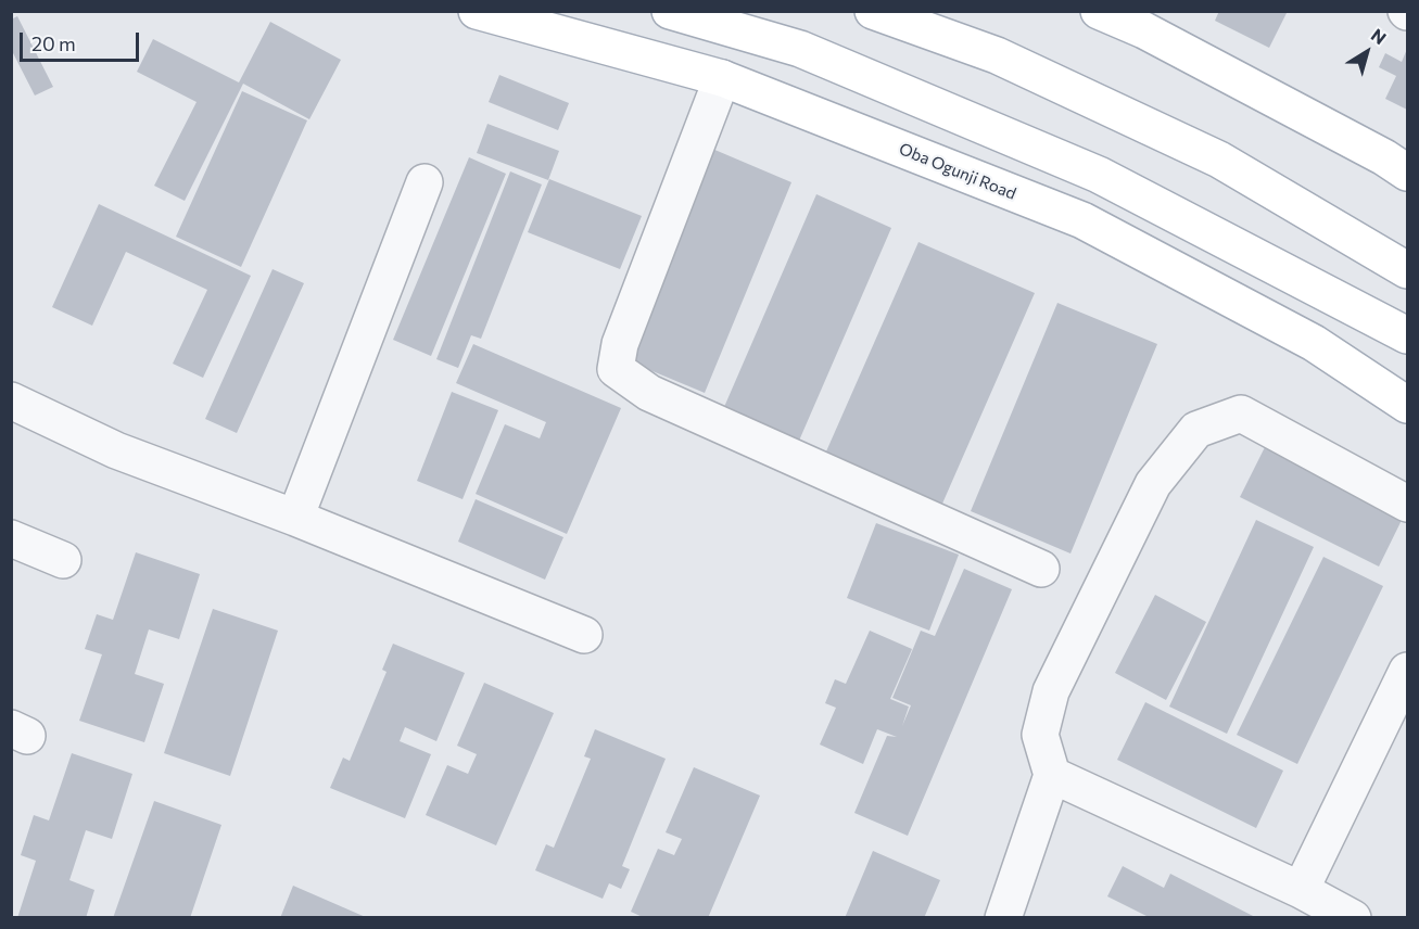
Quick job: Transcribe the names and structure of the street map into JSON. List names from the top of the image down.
{
  "streets": {
    "main road": ["Oba Ogunji Road"]
  },
  "scale_bar": "20 m",
  "north": "top right"
}
